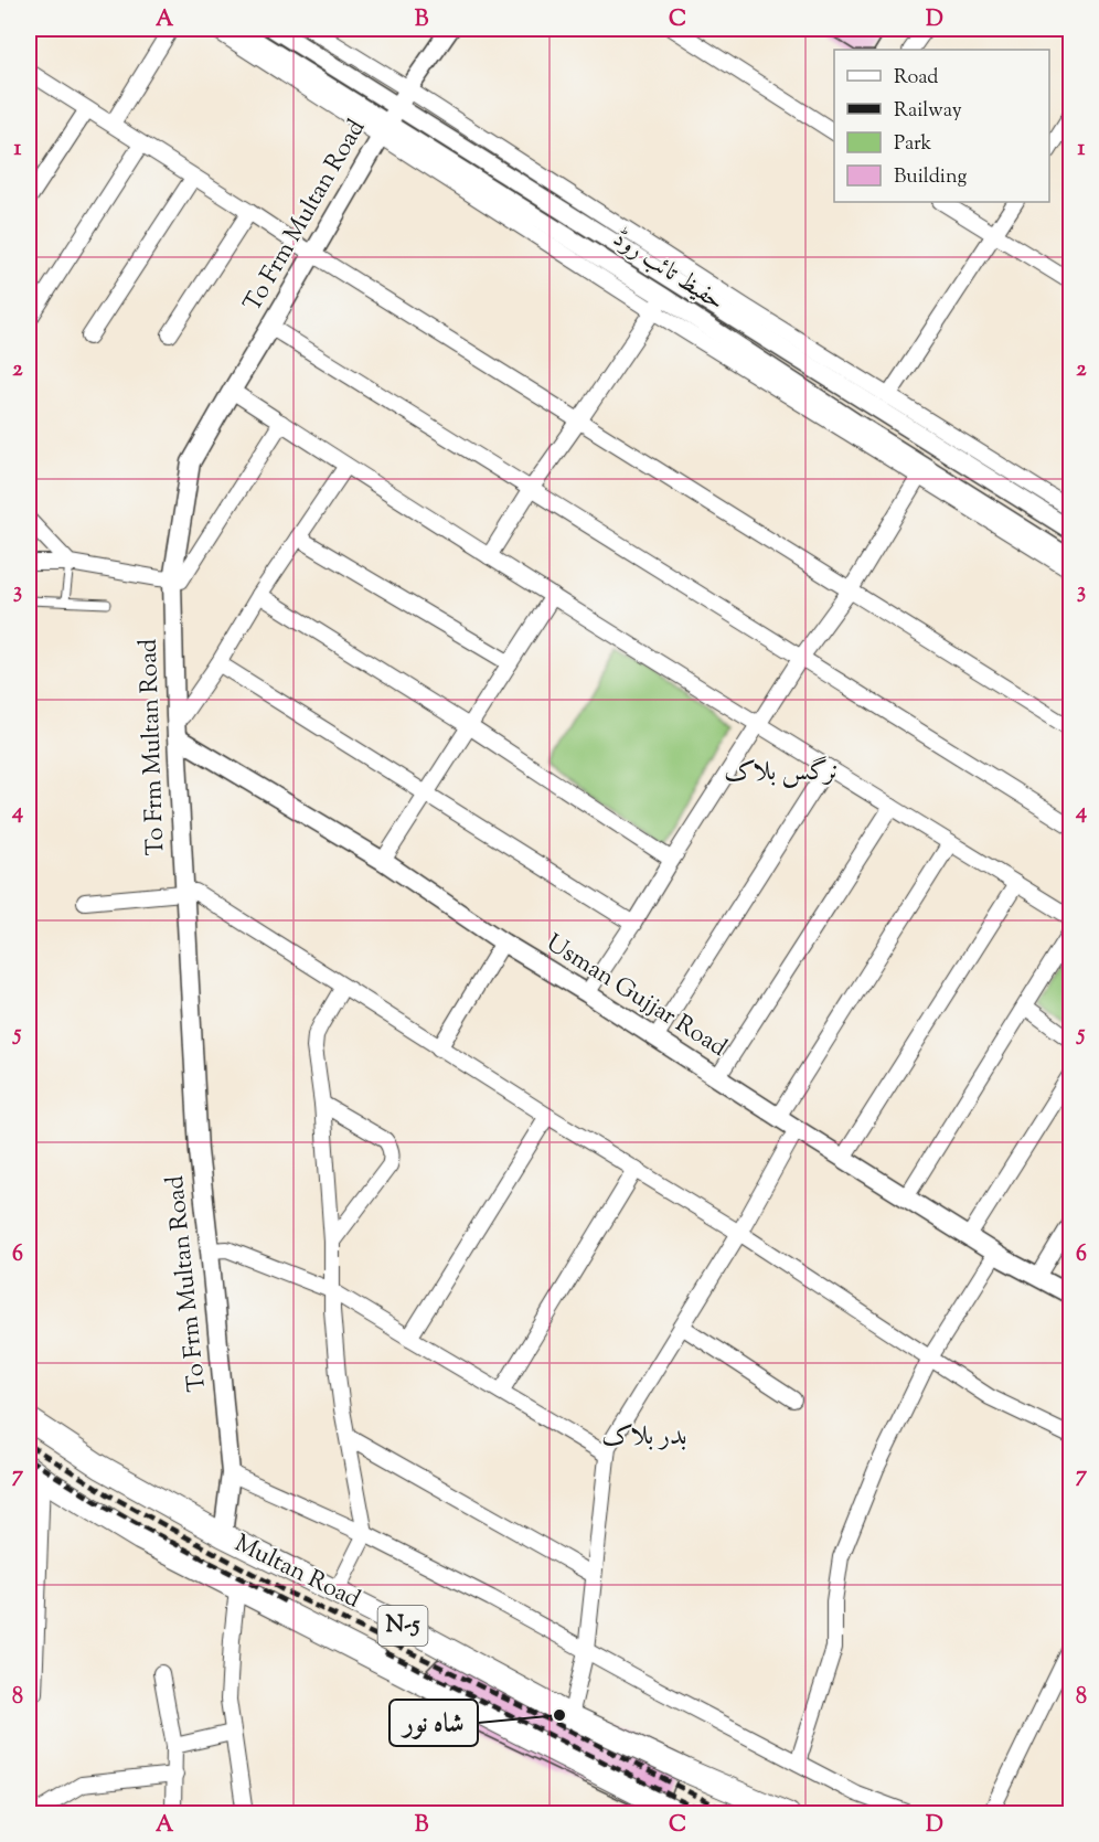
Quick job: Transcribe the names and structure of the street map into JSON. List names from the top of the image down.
{
  "streets": {
    "main road": ["Multan Road", "N-5"],
    "street": ["To Frm Multan Road", "حفیظ تائب روڈ", "Usman Gujjar Road"]
  },
  "crossings": [
    ["To Frm Multan Road", "حفیظ تائب روڈ"],
    ["To Frm Multan Road", "Usman Gujjar Road"],
    ["To Frm Multan Road", "Multan Road"]
  ],
  "districts": ["نرگس بلاک", "بدر بلاک"],
  "places": ["شاہ نور"],
  "legend": [
    "Road",
    "Railway",
    "Park",
    "Building"
  ],
  "grid": {
    "columns": [
      "A",
      "B",
      "C",
      "D"
    ],
    "rows": [
      "1",
      "2",
      "3",
      "4",
      "5",
      "6",
      "7",
      "8"
    ]
  }
}
